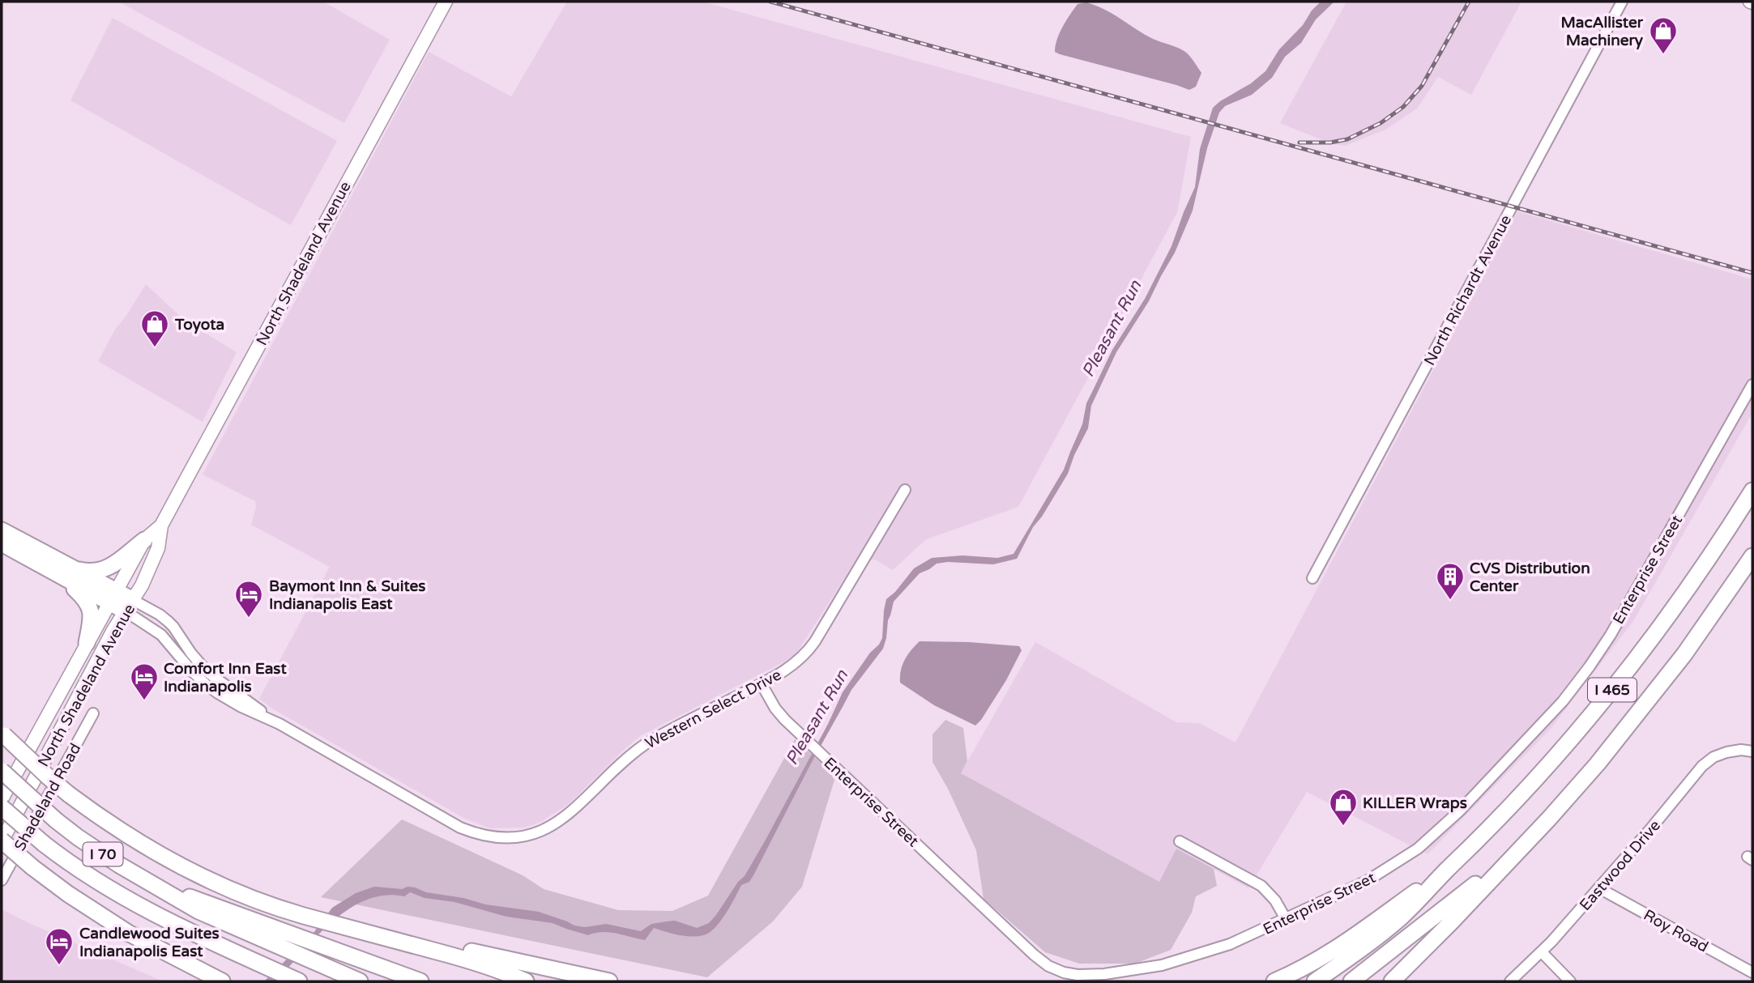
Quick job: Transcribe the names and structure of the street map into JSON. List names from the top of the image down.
{
  "streets": {
    "highway": ["I 465", "I 70"],
    "main road": ["North Shadeland Avenue"],
    "street": [
      "North Richardt Avenue",
      "Enterprise Street",
      "Western Select Drive",
      "Shadeland Road",
      "Eastwood Drive",
      "Roy Road"
    ]
  },
  "crossings": [
    ["North Shadeland Avenue", "Western Select Drive"],
    ["Enterprise Street", "Western Select Drive"],
    ["Eastwood Drive", "Roy Road"]
  ],
  "water": ["Pleasant Run"],
  "places": {
    "shop": ["MacAllister Machinery", "Toyota", "KILLER Wraps"],
    "building": ["CVS Distribution Center"],
    "hotel": ["Baymont Inn & Suites Indianapolis East", "Comfort Inn East Indianapolis", "Candlewood Suites Indianapolis East"]
  }
}
